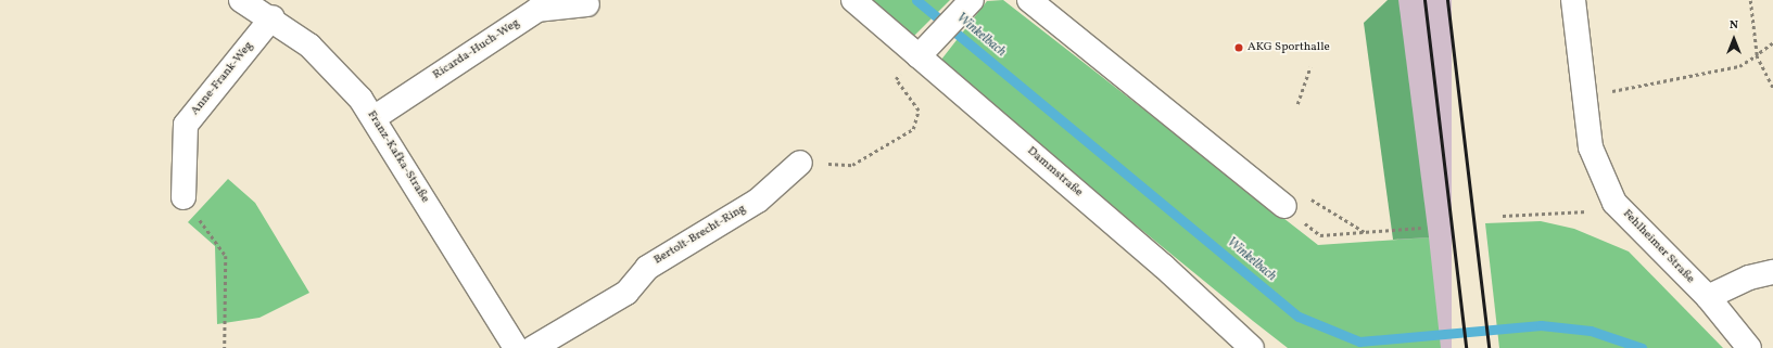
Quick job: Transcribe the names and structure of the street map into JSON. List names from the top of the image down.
{
  "streets": {
    "street": [
      "Ricarda-Huch-Weg",
      "Anne-Frank-Weg",
      "Franz-Kafka-Straße",
      "Dammstraße",
      "Bertolt-Brecht-Ring",
      "Fehlheimer Straße"
    ]
  },
  "crossings": [
    ["Ricarda-Huch-Weg", "Franz-Kafka-Straße"],
    ["Anne-Frank-Weg", "Franz-Kafka-Straße"]
  ],
  "water": ["Winkelbach"],
  "places": ["AKG Sporthalle"],
  "north": "top"
}
